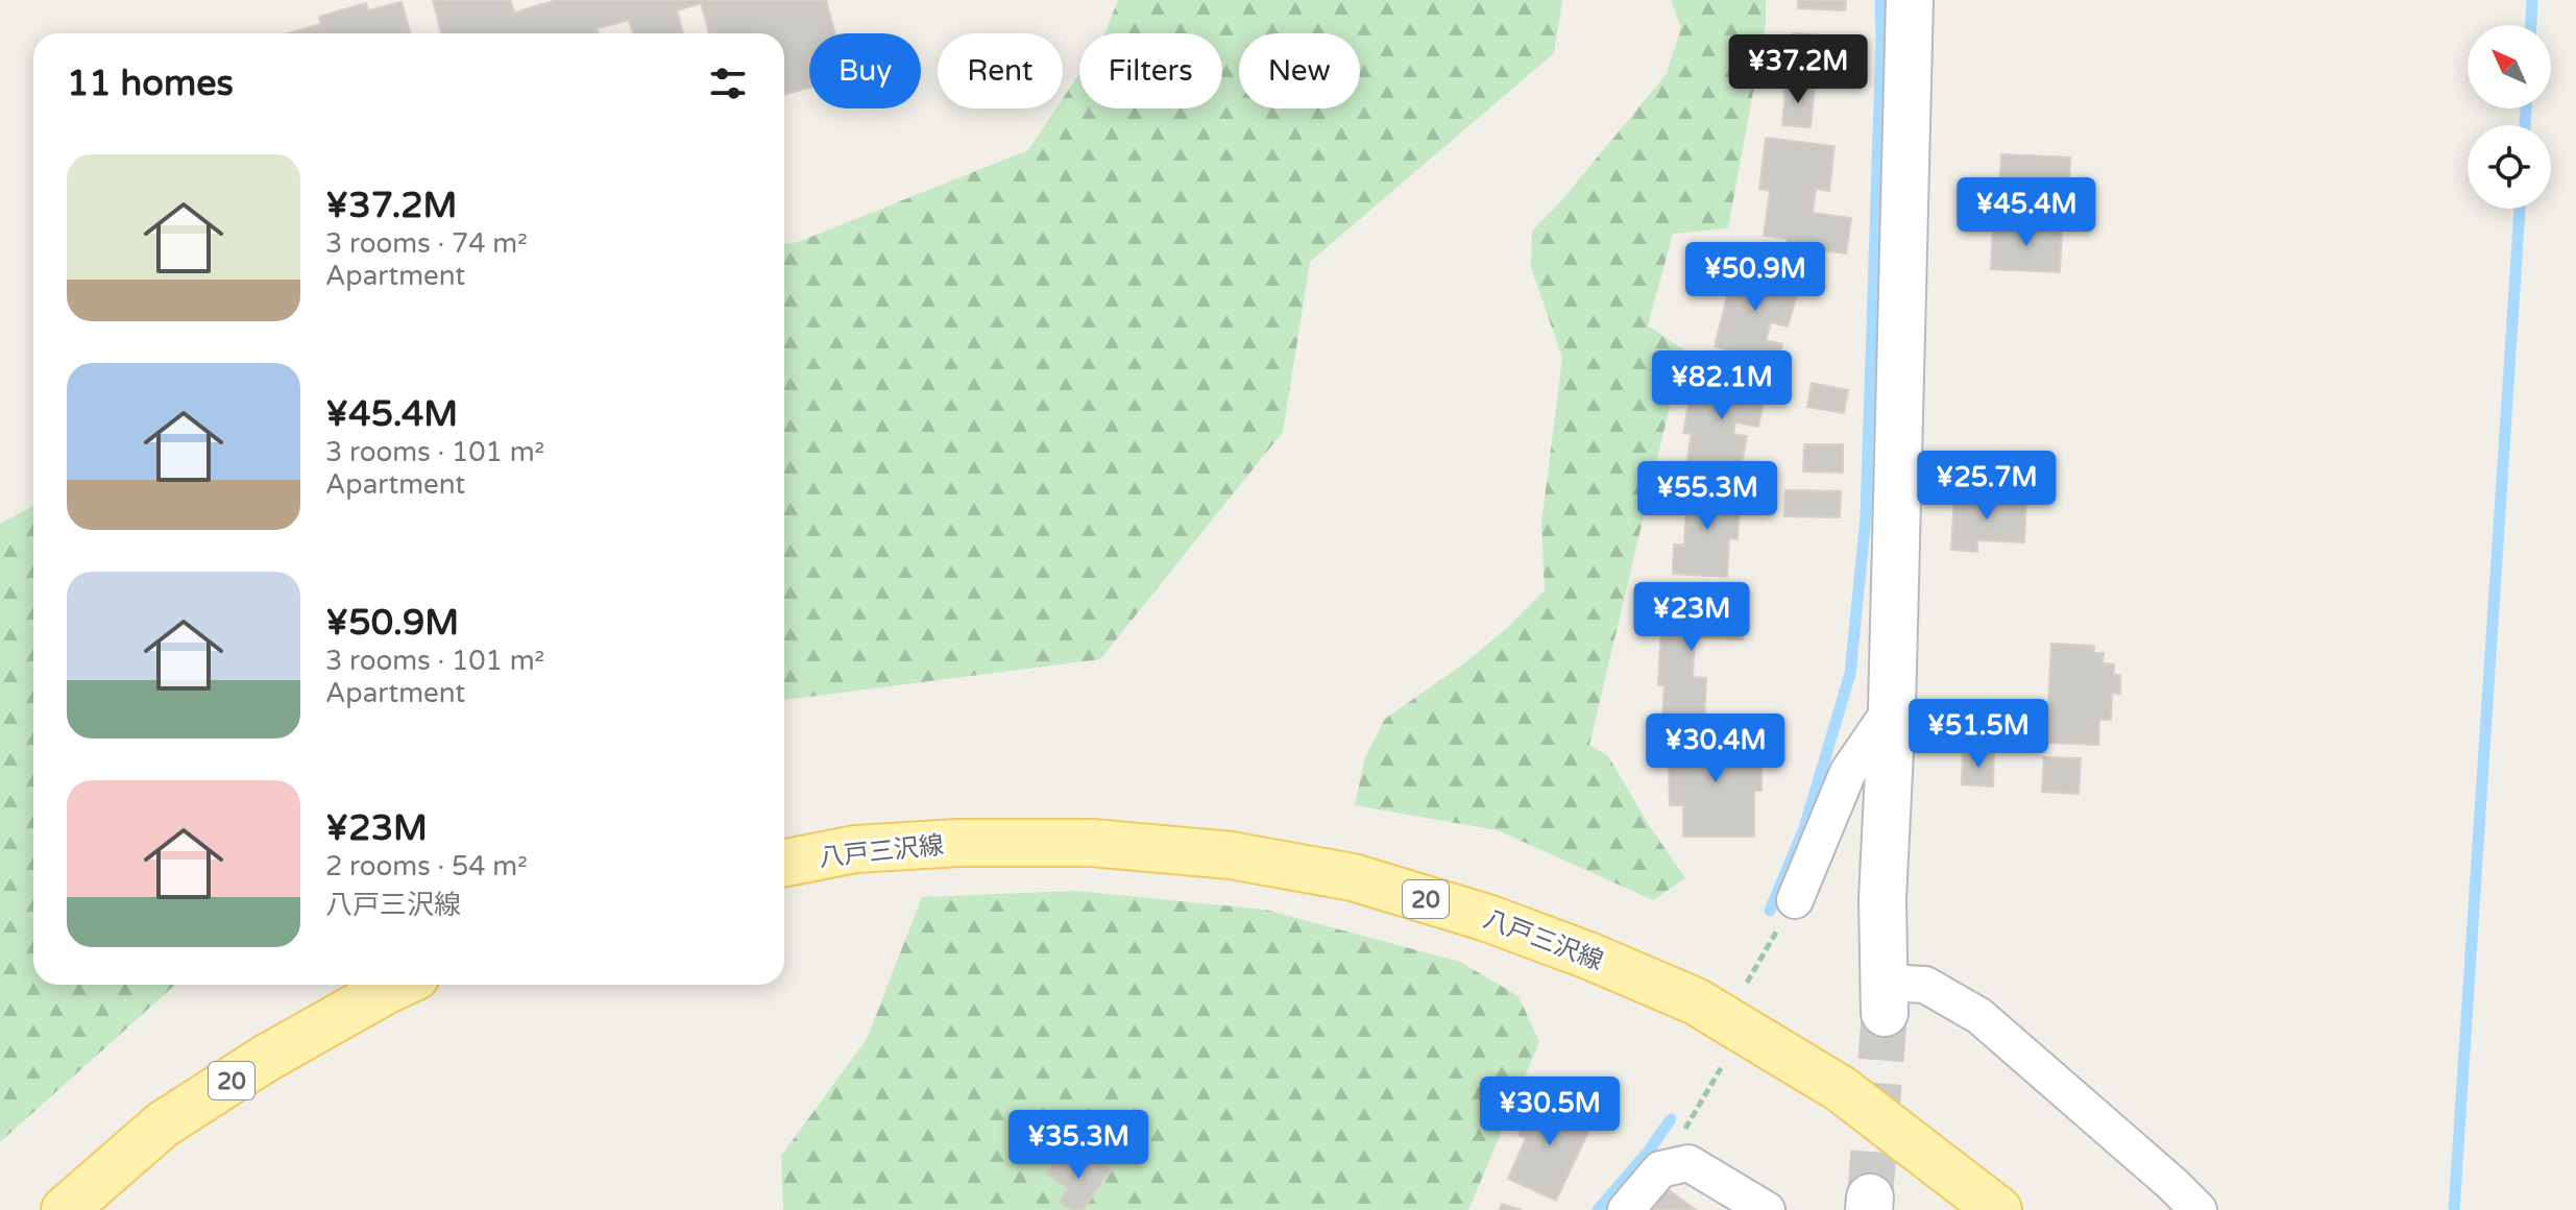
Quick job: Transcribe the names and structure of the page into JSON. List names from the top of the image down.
{
  "streets": {
    "main road": ["八戸三沢線", "20"]
  },
  "north": "top left",
  "page": {
    "chip": [
      "Buy",
      "Rent",
      "Filters",
      "New"
    ],
    "heading": "11 homes",
    "price": [
      "¥37.2M",
      "¥45.4M",
      "¥50.9M",
      "¥82.1M",
      "¥25.7M",
      "¥55.3M",
      "¥23M",
      "¥51.5M",
      "¥30.4M",
      "¥30.5M",
      "¥35.3M"
    ],
    "list": [
      {
        "name": "¥37.2M",
        "note": "3 rooms · 74 m² · Apartment"
      },
      {
        "name": "¥45.4M",
        "note": "3 rooms · 101 m² · Apartment"
      },
      {
        "name": "¥50.9M",
        "note": "3 rooms · 101 m² · Apartment"
      },
      {
        "name": "¥23M",
        "note": "2 rooms · 54 m² · 八戸三沢線"
      }
    ]
  }
}
